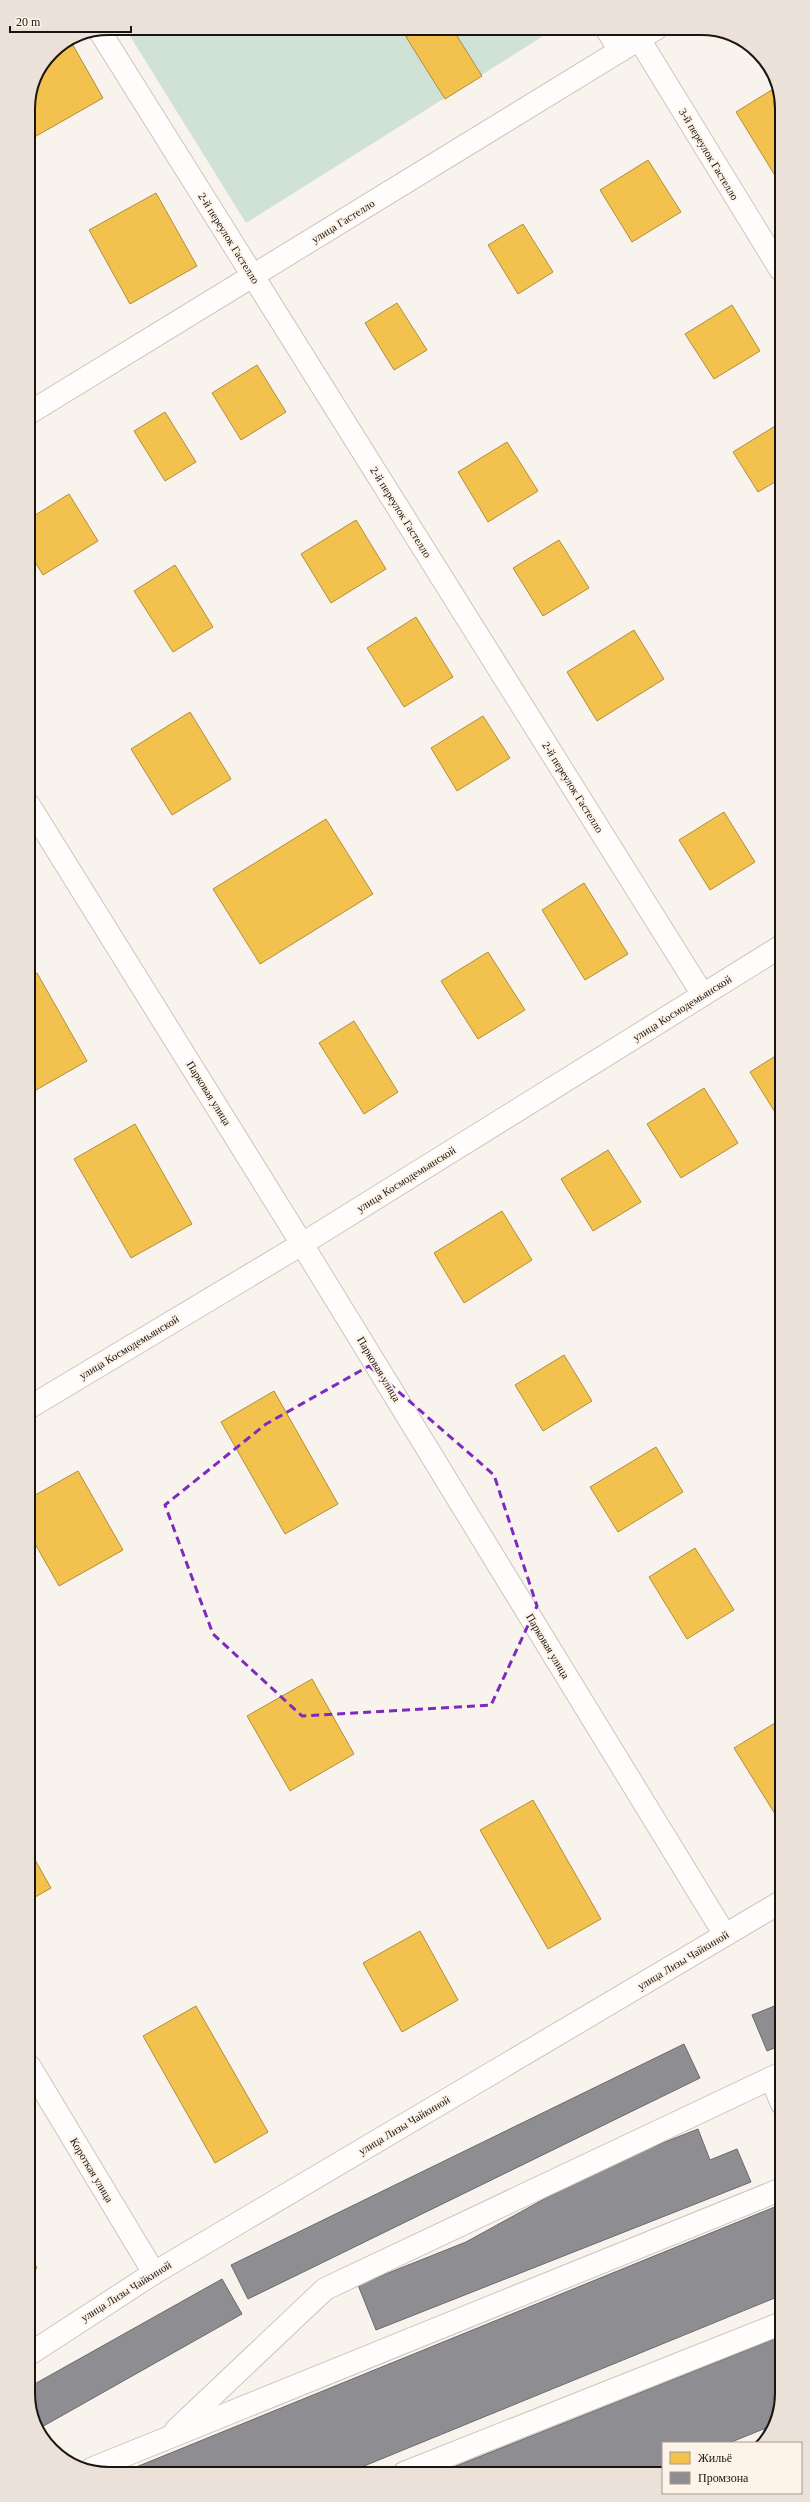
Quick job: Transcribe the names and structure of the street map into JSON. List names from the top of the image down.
{
  "streets": {
    "street": [
      "3-й переулок Гастелло",
      "улица Гастелло",
      "2-й переулок Гастелло",
      "улица Космодемьянской",
      "Парковая улица",
      "улица Лизы Чайкиной",
      "Короткая улица"
    ]
  },
  "crossings": [
    ["улица Гастелло", "2-й переулок Гастелло"],
    ["2-й переулок Гастелло", "улица Космодемьянской"],
    ["улица Космодемьянской", "Парковая улица"],
    ["Парковая улица", "улица Лизы Чайкиной"],
    ["улица Лизы Чайкиной", "Короткая улица"]
  ],
  "legend": ["Жильё", "Промзона"],
  "scale_bar": "20 m"
}
